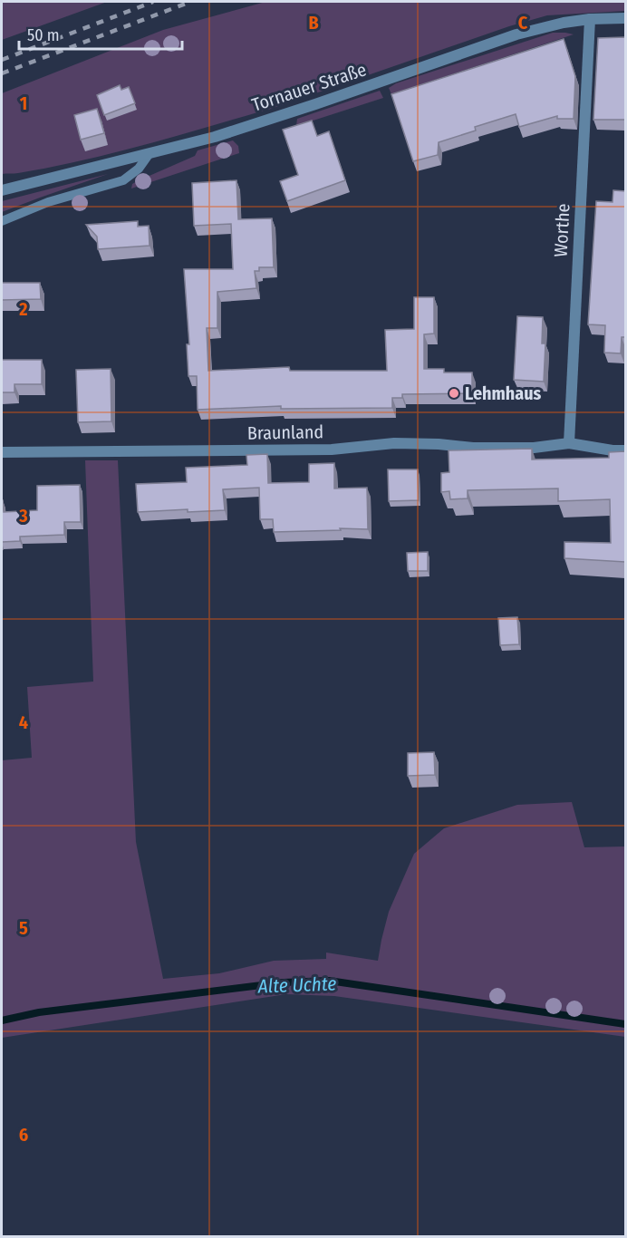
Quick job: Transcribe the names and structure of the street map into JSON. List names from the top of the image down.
{
  "streets": {
    "street": ["Tornauer Straße", "Worthe", "Braunland"]
  },
  "crossings": [
    ["Tornauer Straße", "Worthe"],
    ["Worthe", "Braunland"]
  ],
  "water": ["Alte Uchte"],
  "places": ["Lehmhaus"],
  "scale_bar": "50 m",
  "grid": {
    "columns": ["B", "C"],
    "rows": [
      "1",
      "2",
      "3",
      "4",
      "5",
      "6"
    ]
  }
}
